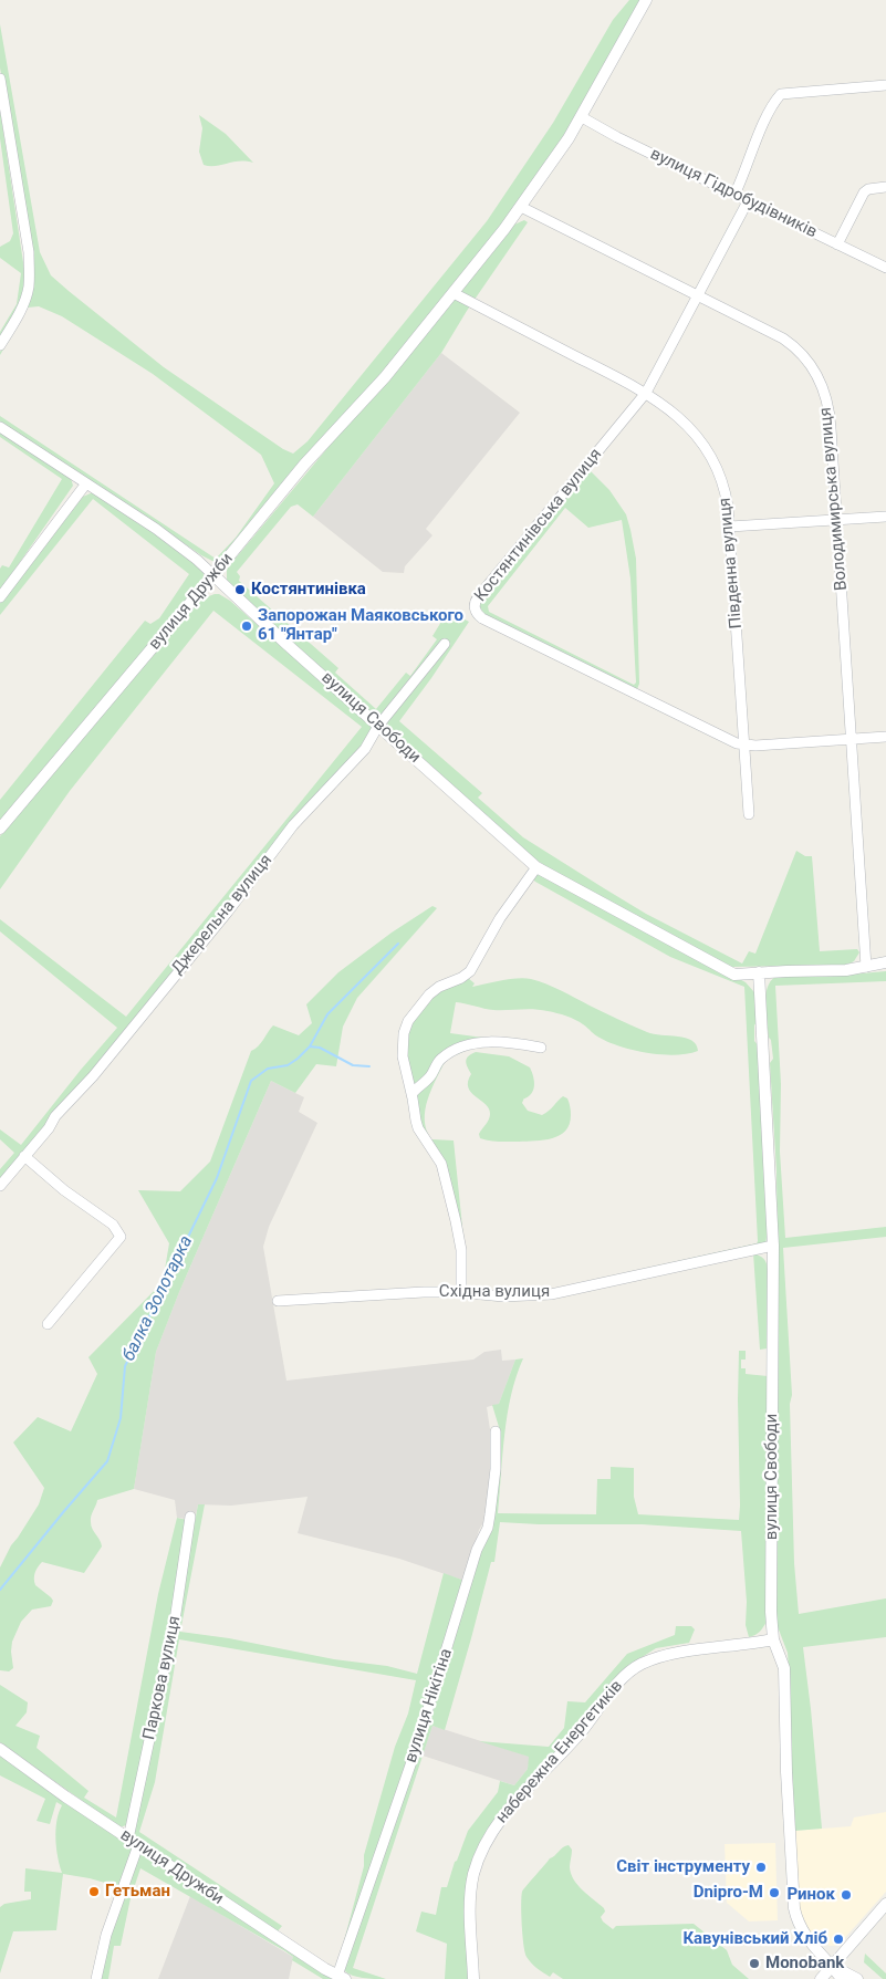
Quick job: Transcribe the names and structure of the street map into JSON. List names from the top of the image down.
{
  "streets": {
    "street": [
      "вулиця Гідробудівників",
      "Володимирська вулиця",
      "Костянтинівська вулиця",
      "Південна вулиця",
      "вулиця Дружби",
      "вулиця Свободи",
      "Джерельна вулиця",
      "Східна вулиця",
      "Паркова вулиця",
      "вулиця Нікітіна",
      "набережна Енергетиків"
    ]
  },
  "crossings": [
    ["вулиця Гідробудівників", "Костянтинівська вулиця"],
    ["вулиця Гідробудівників", "вулиця Дружби"],
    ["Володимирська вулиця", "Костянтинівська вулиця"],
    ["Володимирська вулиця", "вулиця Дружби"],
    ["Володимирська вулиця", "вулиця Свободи"],
    ["Костянтинівська вулиця", "Південна вулиця"],
    ["Південна вулиця", "вулиця Дружби"],
    ["вулиця Дружби", "вулиця Свободи"],
    ["вулиця Дружби", "Паркова вулиця"],
    ["вулиця Дружби", "вулиця Нікітіна"],
    ["вулиця Свободи", "Джерельна вулиця"],
    ["вулиця Свободи", "Східна вулиця"],
    ["вулиця Свободи", "набережна Енергетиків"]
  ],
  "water": ["балка Золотарка"],
  "places": [
    "Костянтинівка",
    "Запорожан Маяковського 61 \"Янтар\"",
    "Світ інструменту",
    "Гетьман",
    "Dnipro-M",
    "Ринок",
    "Кавунівський Хліб",
    "Monobank"
  ]
}
